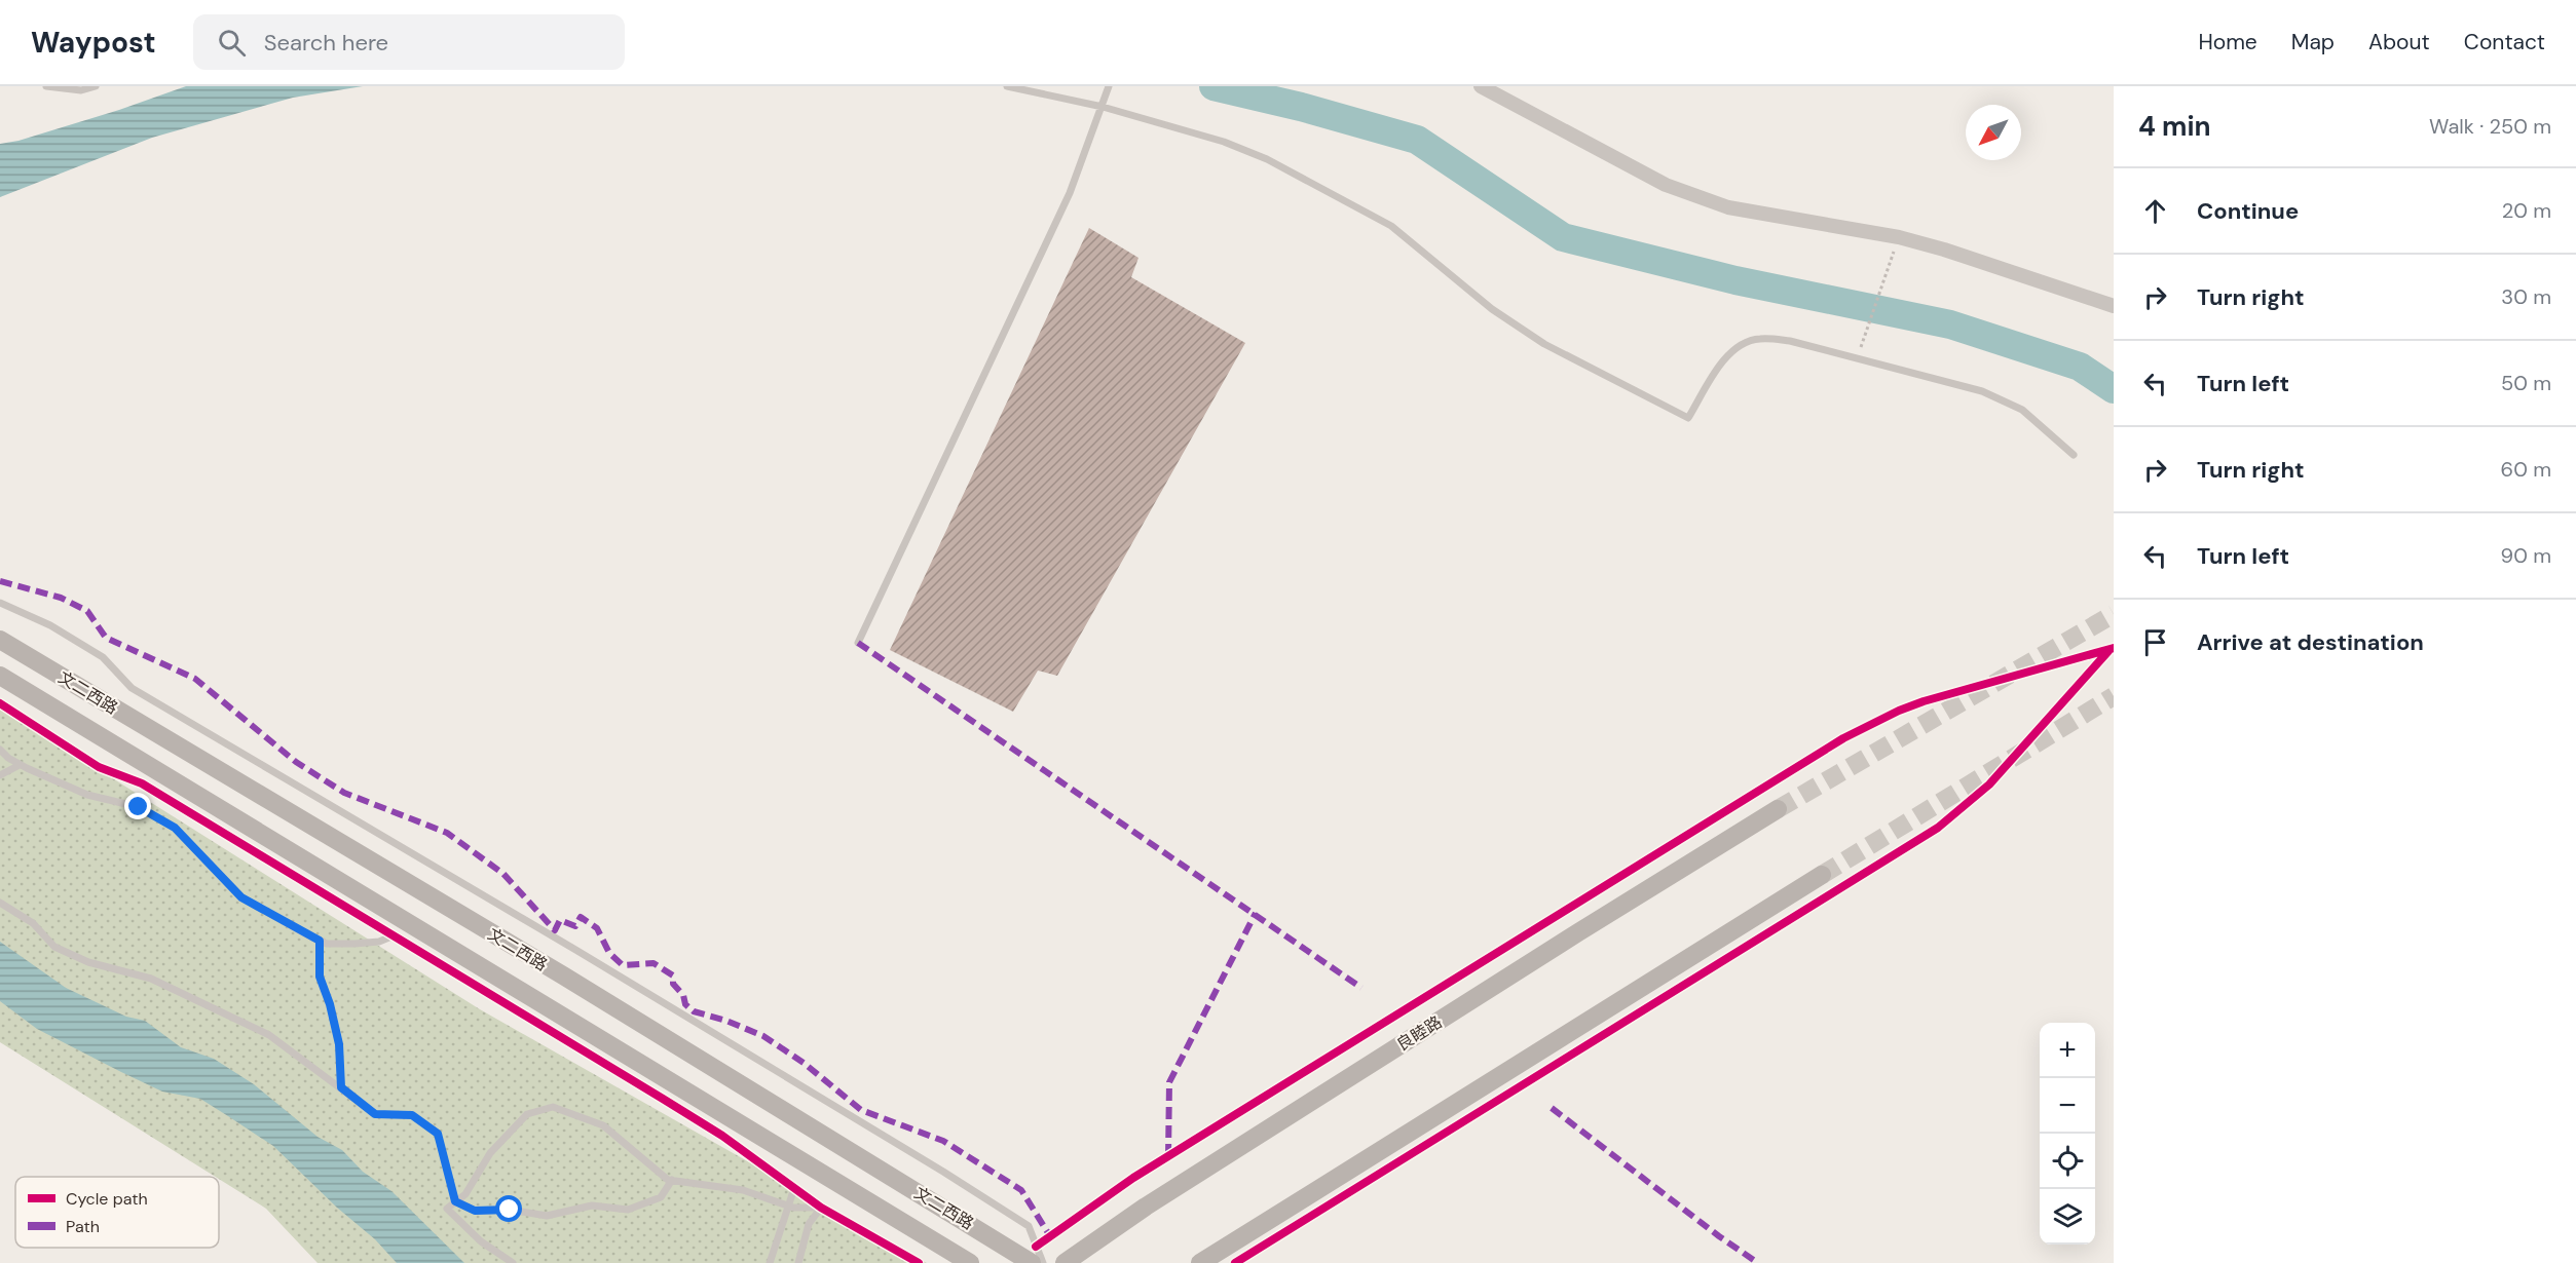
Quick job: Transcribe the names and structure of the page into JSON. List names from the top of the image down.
{
  "streets": {
    "main road": ["文二西路", "良睦路"]
  },
  "legend": ["Cycle path", "Path"],
  "north": "bottom left",
  "page": {
    "header": "Waypost",
    "search": "Search here",
    "nav": [
      "Home",
      "Map",
      "About",
      "Contact"
    ],
    "heading": ["4 min", "Walk · 250 m"],
    "list": [
      ["Continue", "20 m"],
      ["Turn right", "30 m"],
      ["Turn left", "50 m"],
      ["Turn right", "60 m"],
      ["Turn left", "90 m"],
      "Arrive at destination"
    ],
    "map_buttons": ["+", "−"]
  }
}
